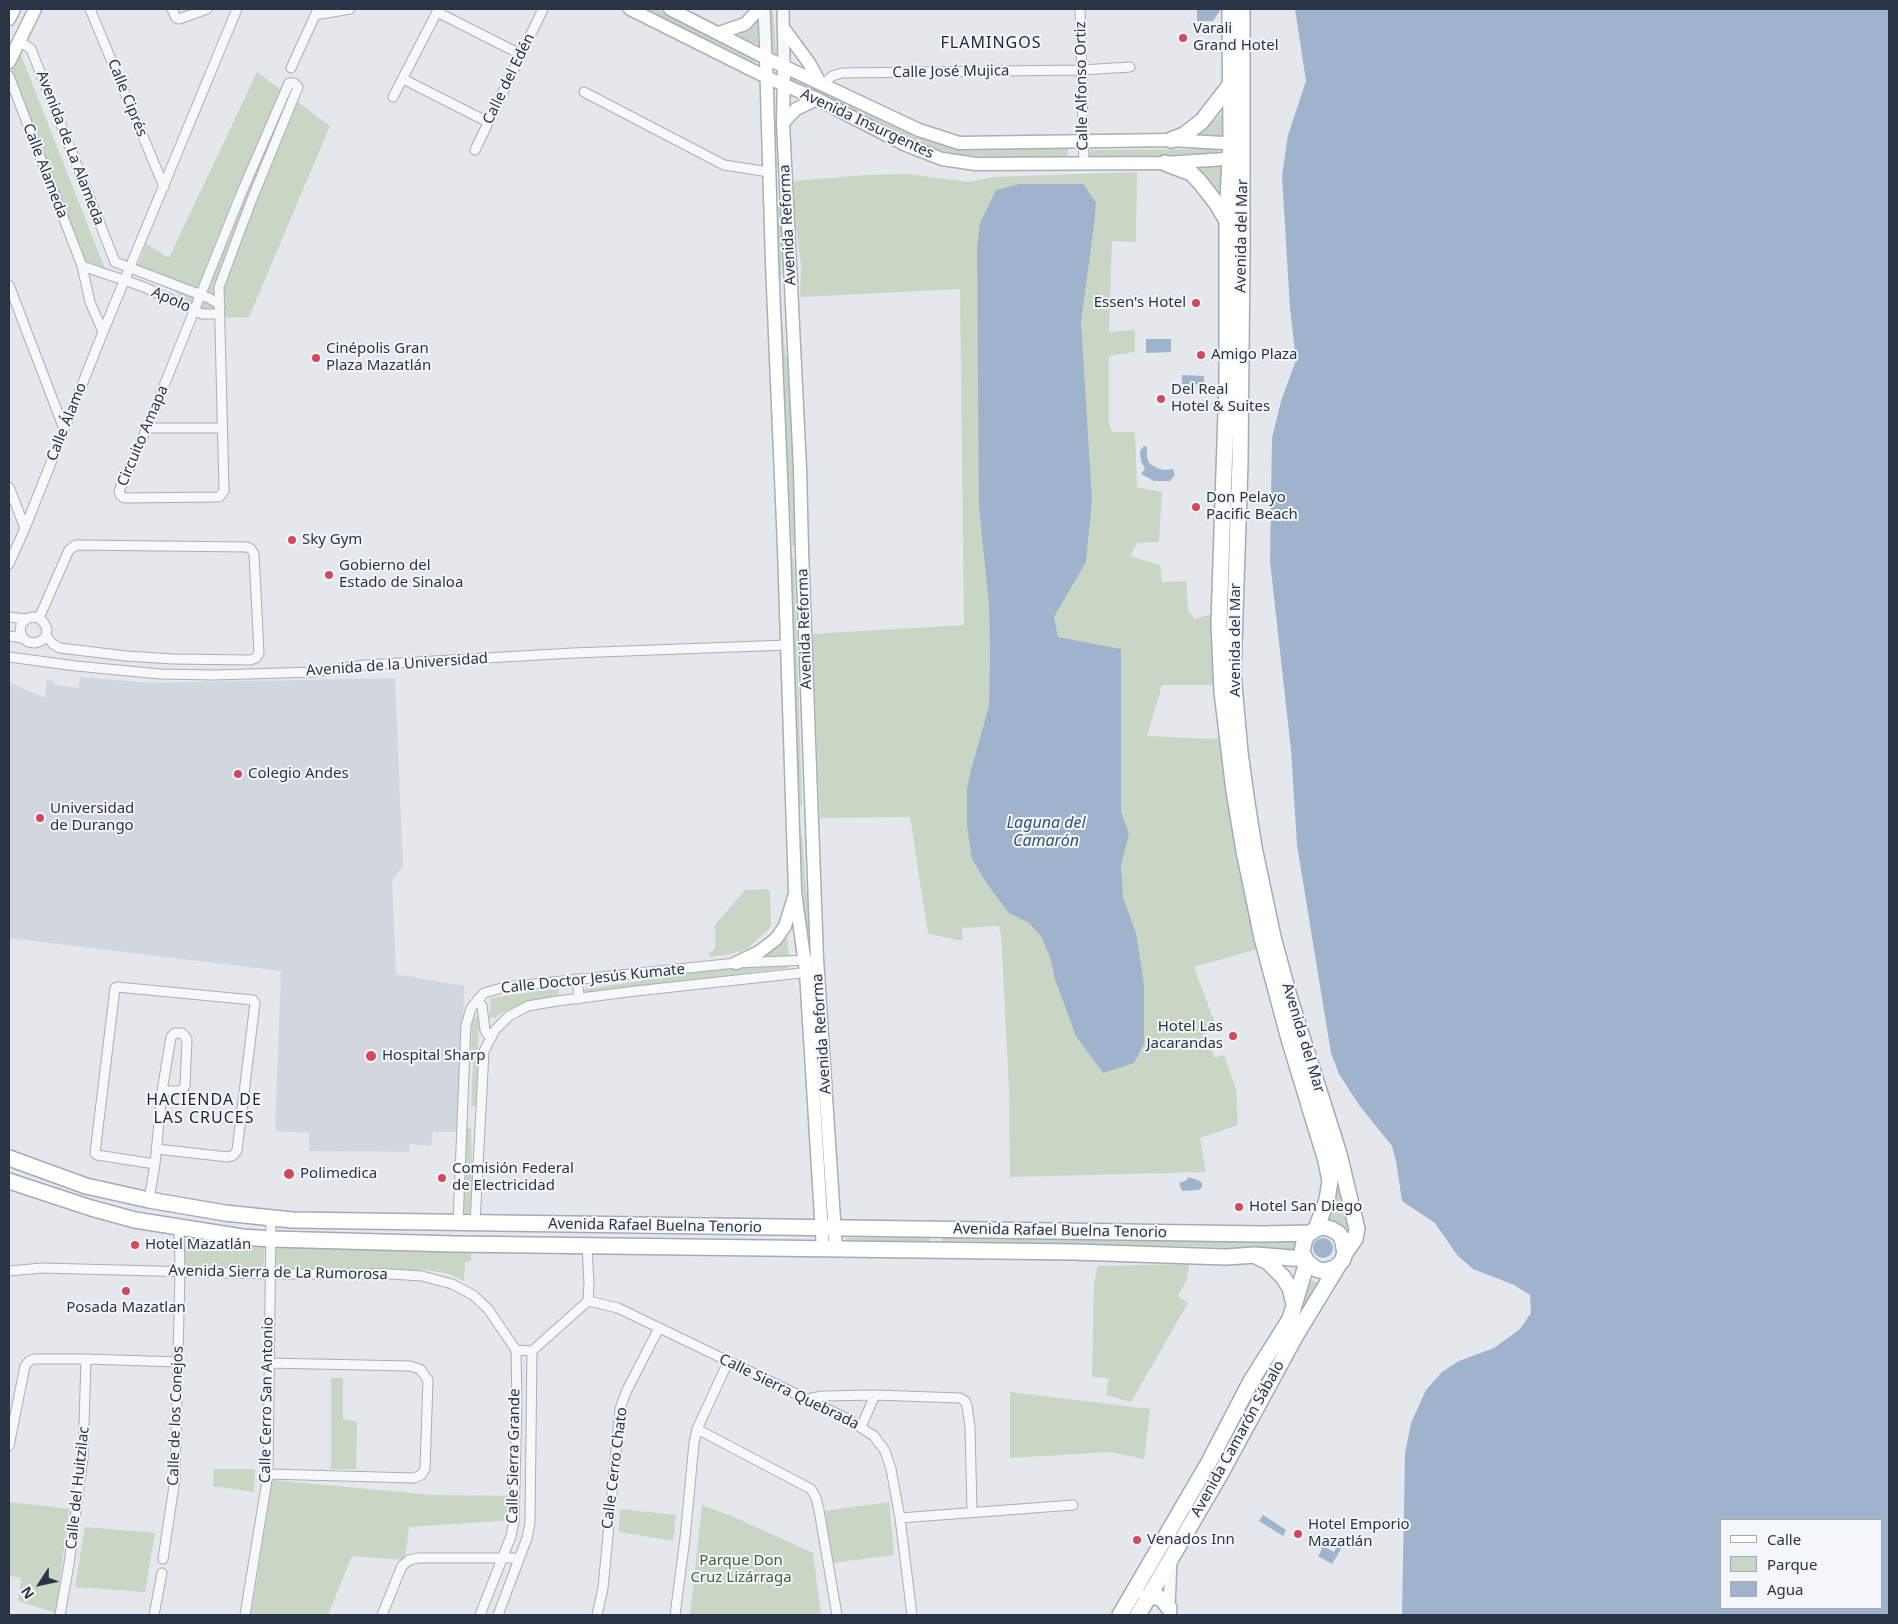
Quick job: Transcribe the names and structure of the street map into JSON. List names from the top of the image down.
{
  "streets": {
    "main road": [
      "Avenida Insurgentes",
      "Avenida Reforma",
      "Avenida del Mar",
      "Avenida Rafael Buelna Tenorio",
      "Avenida Camarón Sábalo"
    ],
    "street": [
      "Calle José Mujica",
      "Calle del Edén",
      "Calle Alfonso Ortiz",
      "Calle Ciprés",
      "Avenida de La Alameda",
      "Calle Alameda",
      "Apolo",
      "Calle Álamo",
      "Circuito Amapa",
      "Avenida de la Universidad",
      "Calle Doctor Jesús Kumate",
      "Avenida Sierra de La Rumorosa",
      "Calle Sierra Quebrada",
      "Calle Cerro San Antonio",
      "Calle de los Conejos",
      "Calle Sierra Grande",
      "Calle Cerro Chato",
      "Calle del Huitzilac"
    ]
  },
  "crossings": [
    ["Calle José Mujica", "Calle Alfonso Ortiz"],
    ["Calle José Mujica", "Avenida Insurgentes"],
    ["Calle Alfonso Ortiz", "Avenida Insurgentes"],
    ["Avenida Insurgentes", "Avenida Reforma"],
    ["Avenida Insurgentes", "Avenida del Mar"],
    ["Avenida de La Alameda", "Apolo"],
    ["Calle Alameda", "Apolo"],
    ["Calle Alameda", "Calle Álamo"],
    ["Avenida Reforma", "Avenida de la Universidad"],
    ["Avenida Reforma", "Calle Doctor Jesús Kumate"],
    ["Avenida Reforma", "Avenida Rafael Buelna Tenorio"],
    ["Avenida del Mar", "Avenida Rafael Buelna Tenorio"],
    ["Avenida del Mar", "Avenida Camarón Sábalo"],
    ["Apolo", "Calle Álamo"],
    ["Apolo", "Circuito Amapa"],
    ["Calle Doctor Jesús Kumate", "Avenida Rafael Buelna Tenorio"],
    ["Avenida Rafael Buelna Tenorio", "Calle Cerro San Antonio"],
    ["Avenida Rafael Buelna Tenorio", "Calle de los Conejos"],
    ["Avenida Rafael Buelna Tenorio", "Avenida Camarón Sábalo"],
    ["Avenida Sierra de La Rumorosa", "Calle Cerro San Antonio"],
    ["Avenida Sierra de La Rumorosa", "Calle de los Conejos"],
    ["Avenida Sierra de La Rumorosa", "Calle Sierra Grande"],
    ["Calle Sierra Quebrada", "Calle Cerro Chato"]
  ],
  "districts": ["FLAMINGOS", "HACIENDA DE LAS CRUCES"],
  "water": ["Laguna del Camarón"],
  "parks": ["Parque Don Cruz Lizárraga"],
  "places": [
    "Varali Grand Hotel",
    "Essen's Hotel",
    "Amigo Plaza",
    "Cinépolis Gran Plaza Mazatlán",
    "Del Real Hotel & Suites",
    "Don Pelayo Pacific Beach",
    "Sky Gym",
    "Gobierno del Estado de Sinaloa",
    "Colegio Andes",
    "Universidad de Durango",
    "Hotel Las Jacarandas",
    "Hospital Sharp",
    "Polimedica",
    "Comisión Federal de Electricidad",
    "Hotel San Diego",
    "Hotel Mazatlán",
    "Posada Mazatlan",
    "Hotel Emporio Mazatlán",
    "Venados Inn"
  ],
  "legend": ["Calle", "Parque", "Agua"],
  "north": "bottom left"
}
